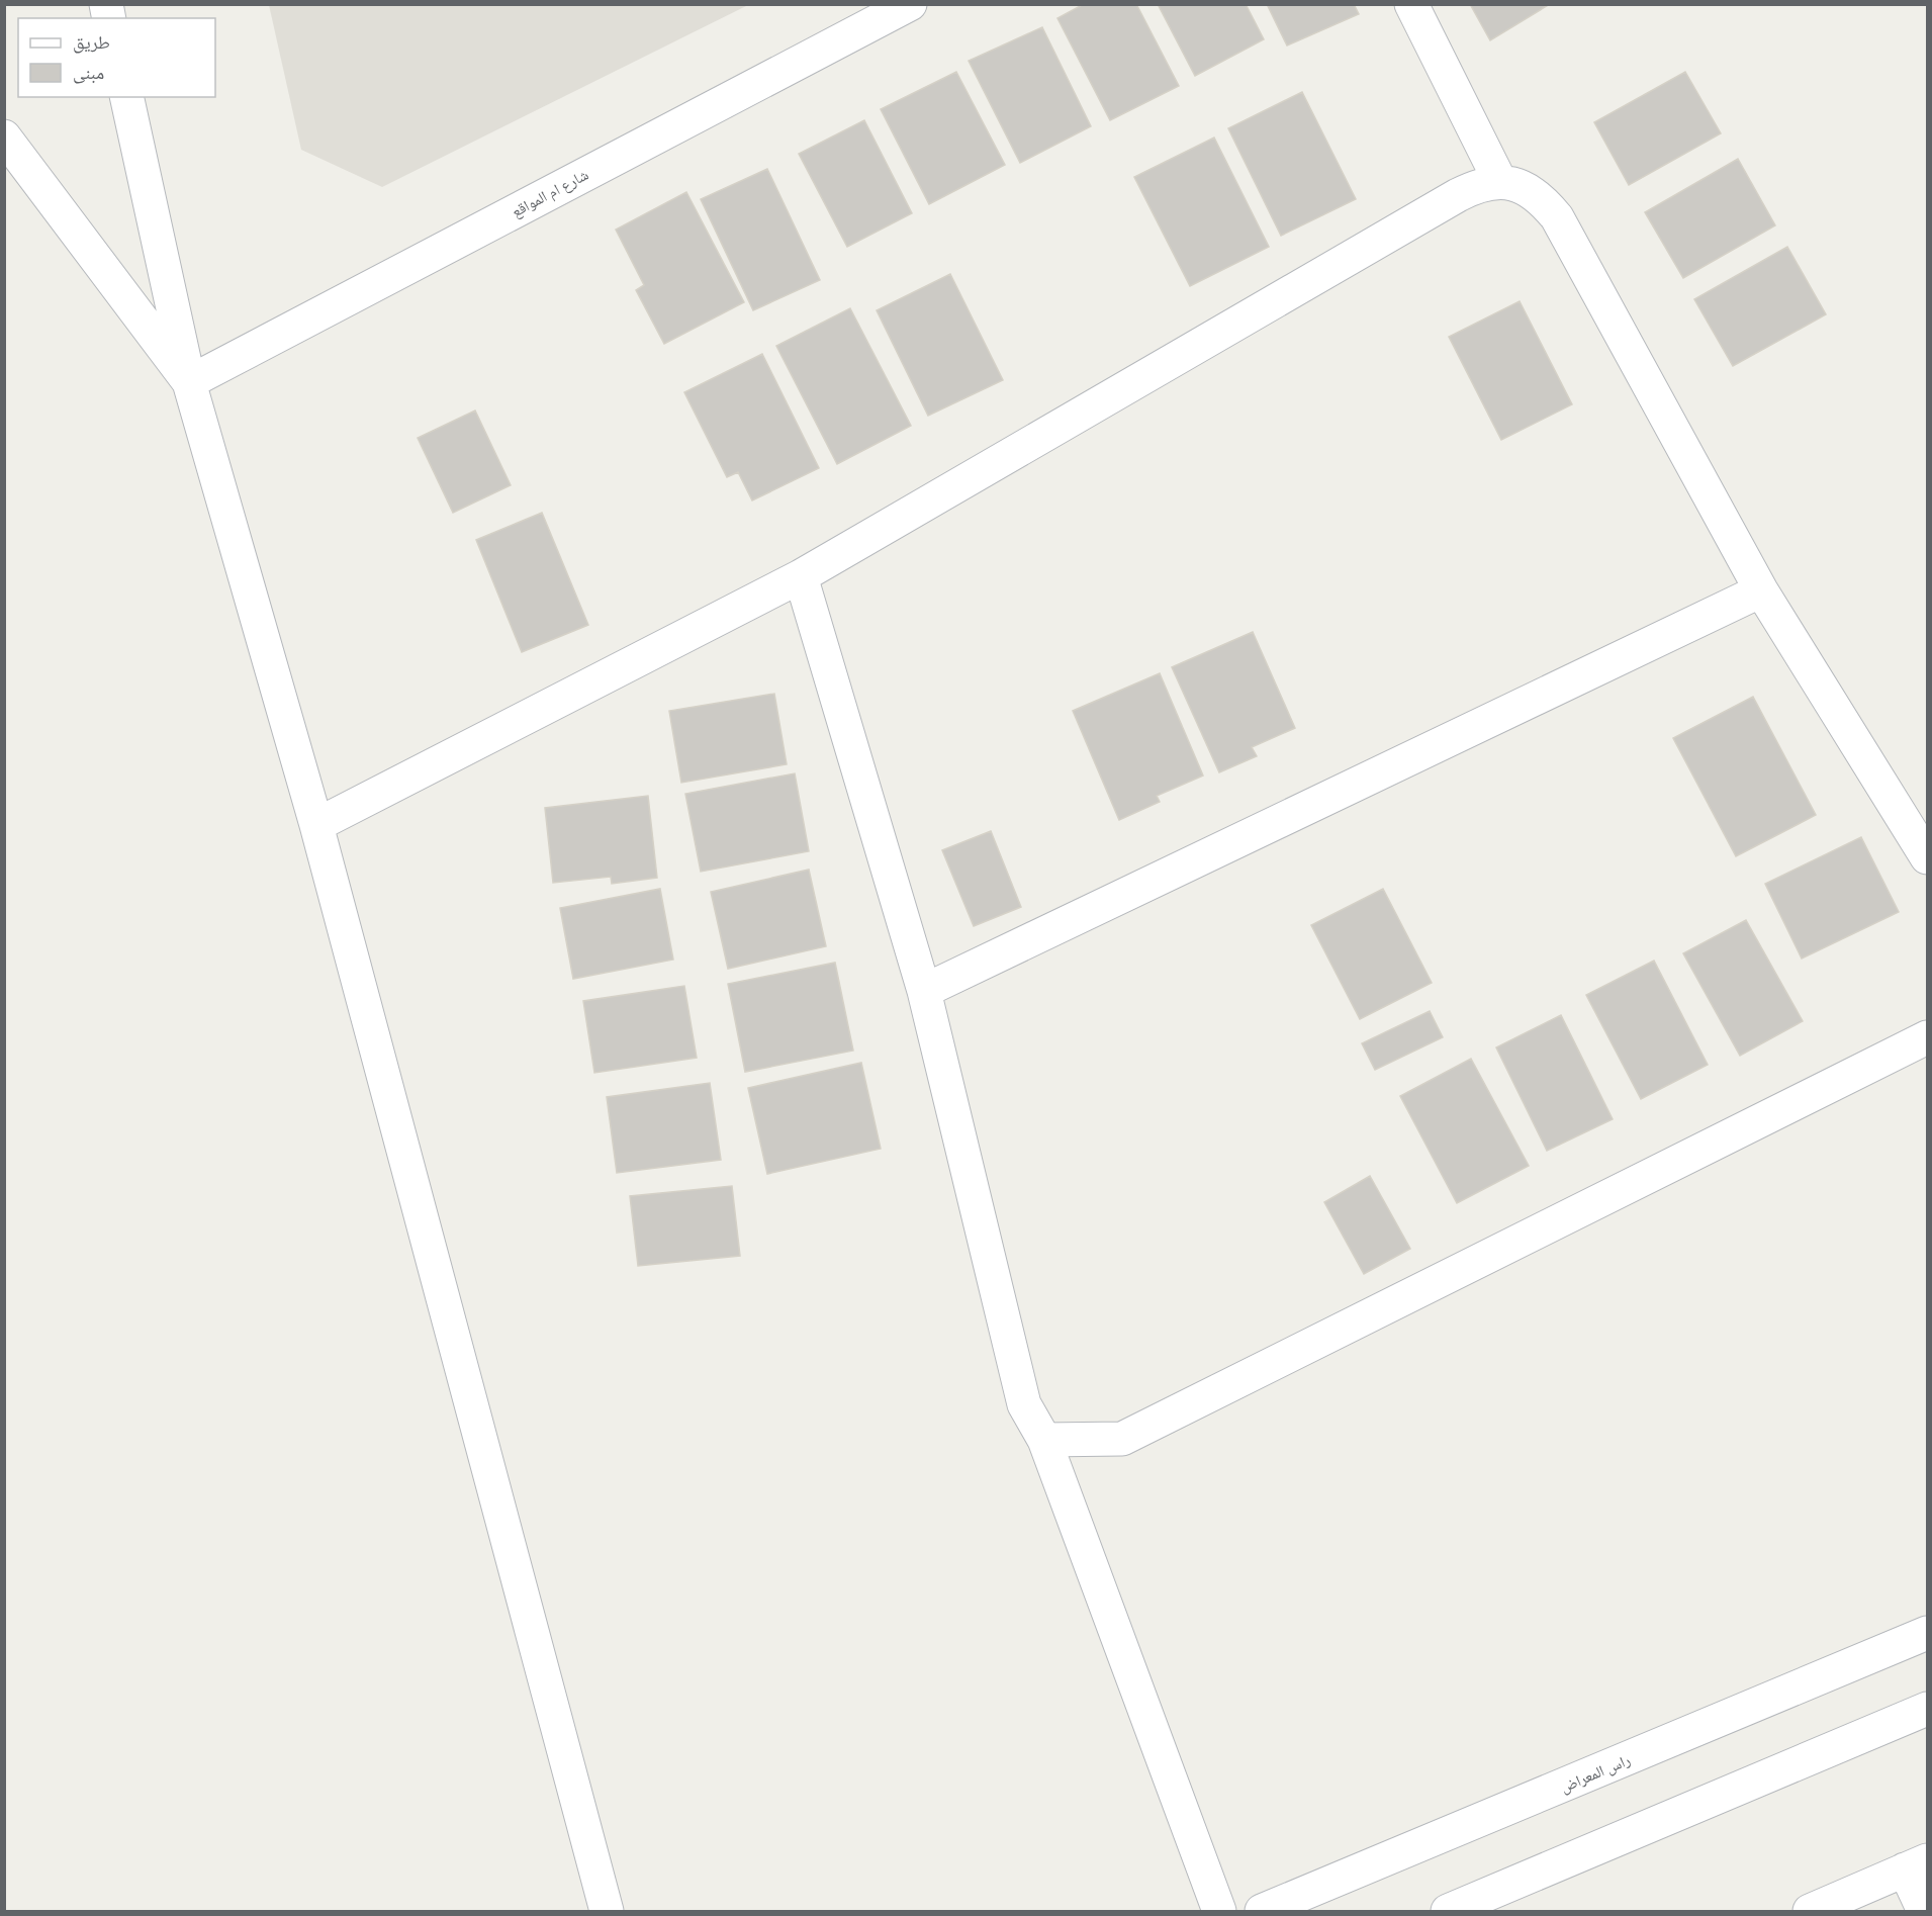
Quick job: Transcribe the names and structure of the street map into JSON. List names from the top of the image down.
{
  "streets": {
    "street": ["شارع ام المواقع", "راس المعراض"]
  },
  "legend": ["طريق", "مبنى"]
}
